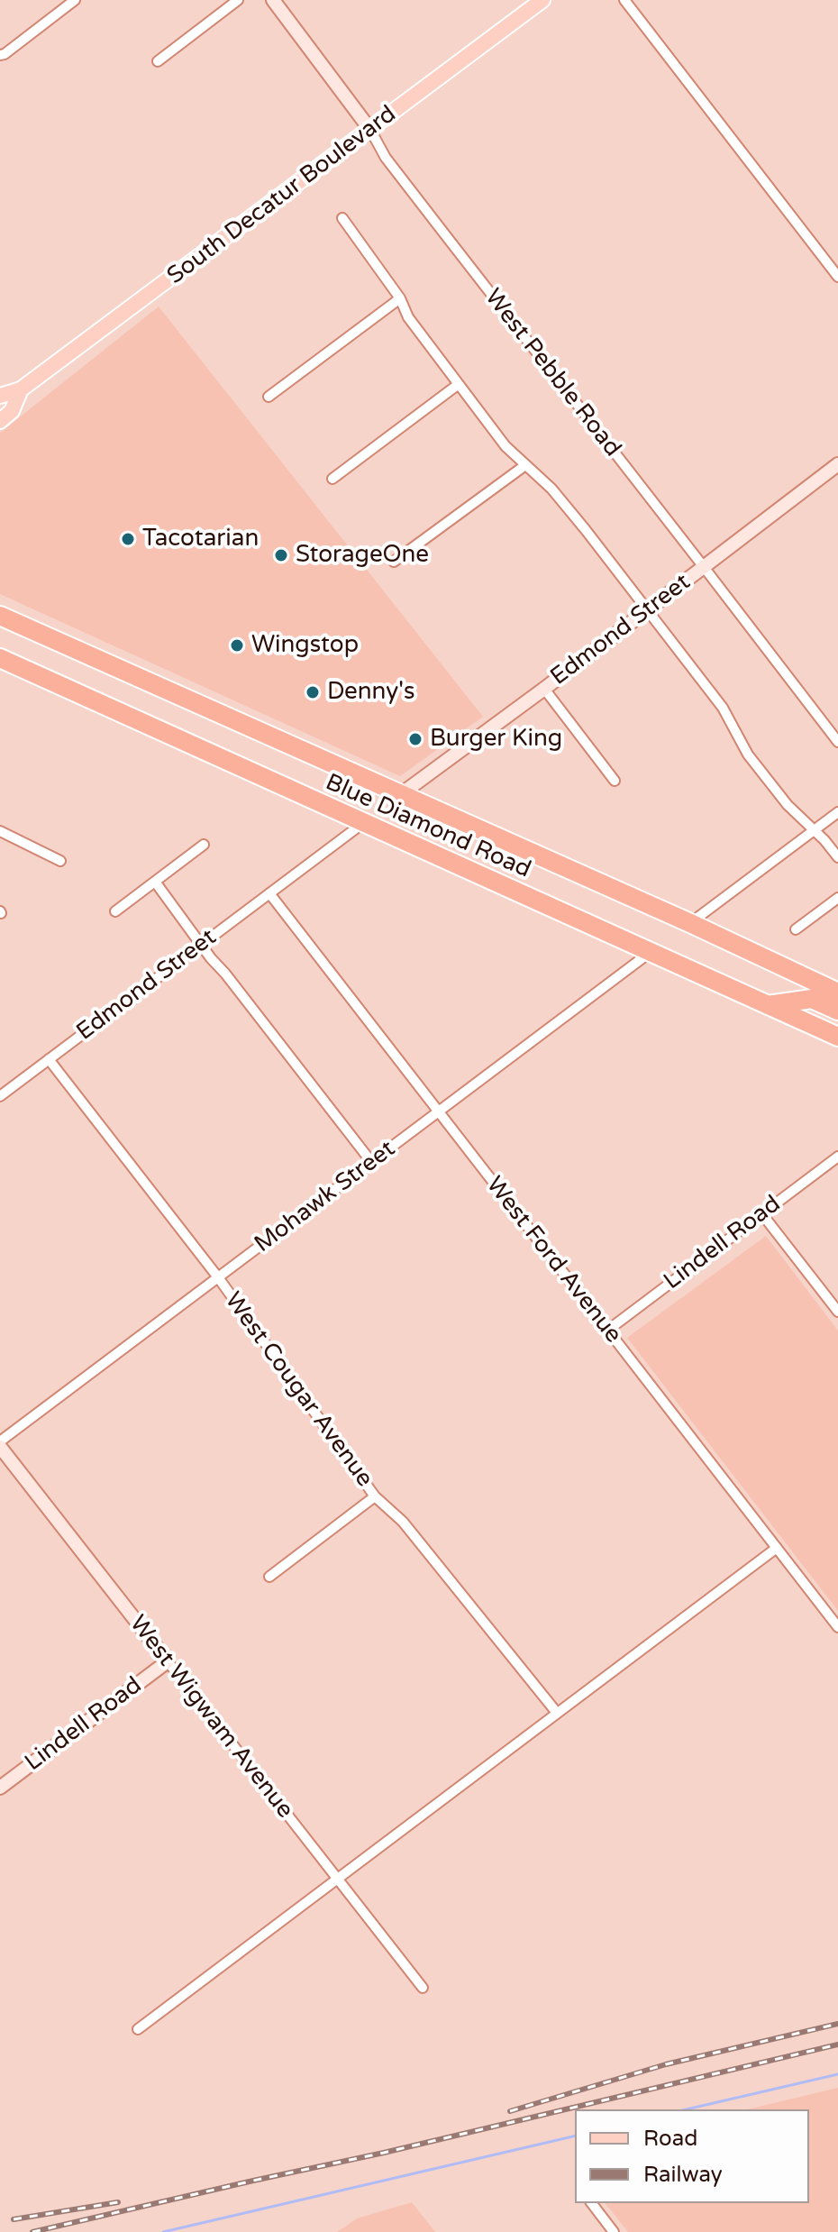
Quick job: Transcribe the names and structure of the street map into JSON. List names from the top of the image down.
{
  "streets": {
    "highway": ["Blue Diamond Road"],
    "main road": ["South Decatur Boulevard"],
    "street": [
      "West Pebble Road",
      "Edmond Street",
      "Mohawk Street",
      "Lindell Road",
      "West Ford Avenue",
      "West Cougar Avenue",
      "West Wigwam Avenue"
    ]
  },
  "crossings": [
    ["South Decatur Boulevard", "West Pebble Road"],
    ["West Pebble Road", "Edmond Street"],
    ["Edmond Street", "Blue Diamond Road"],
    ["Edmond Street", "West Ford Avenue"],
    ["Edmond Street", "West Cougar Avenue"],
    ["Blue Diamond Road", "Mohawk Street"],
    ["Mohawk Street", "West Ford Avenue"],
    ["Mohawk Street", "West Cougar Avenue"],
    ["Lindell Road", "West Ford Avenue"],
    ["Lindell Road", "West Wigwam Avenue"]
  ],
  "places": [
    "Tacotarian",
    "StorageOne",
    "Wingstop",
    "Denny's",
    "Burger King"
  ],
  "legend": ["Road", "Railway"]
}
